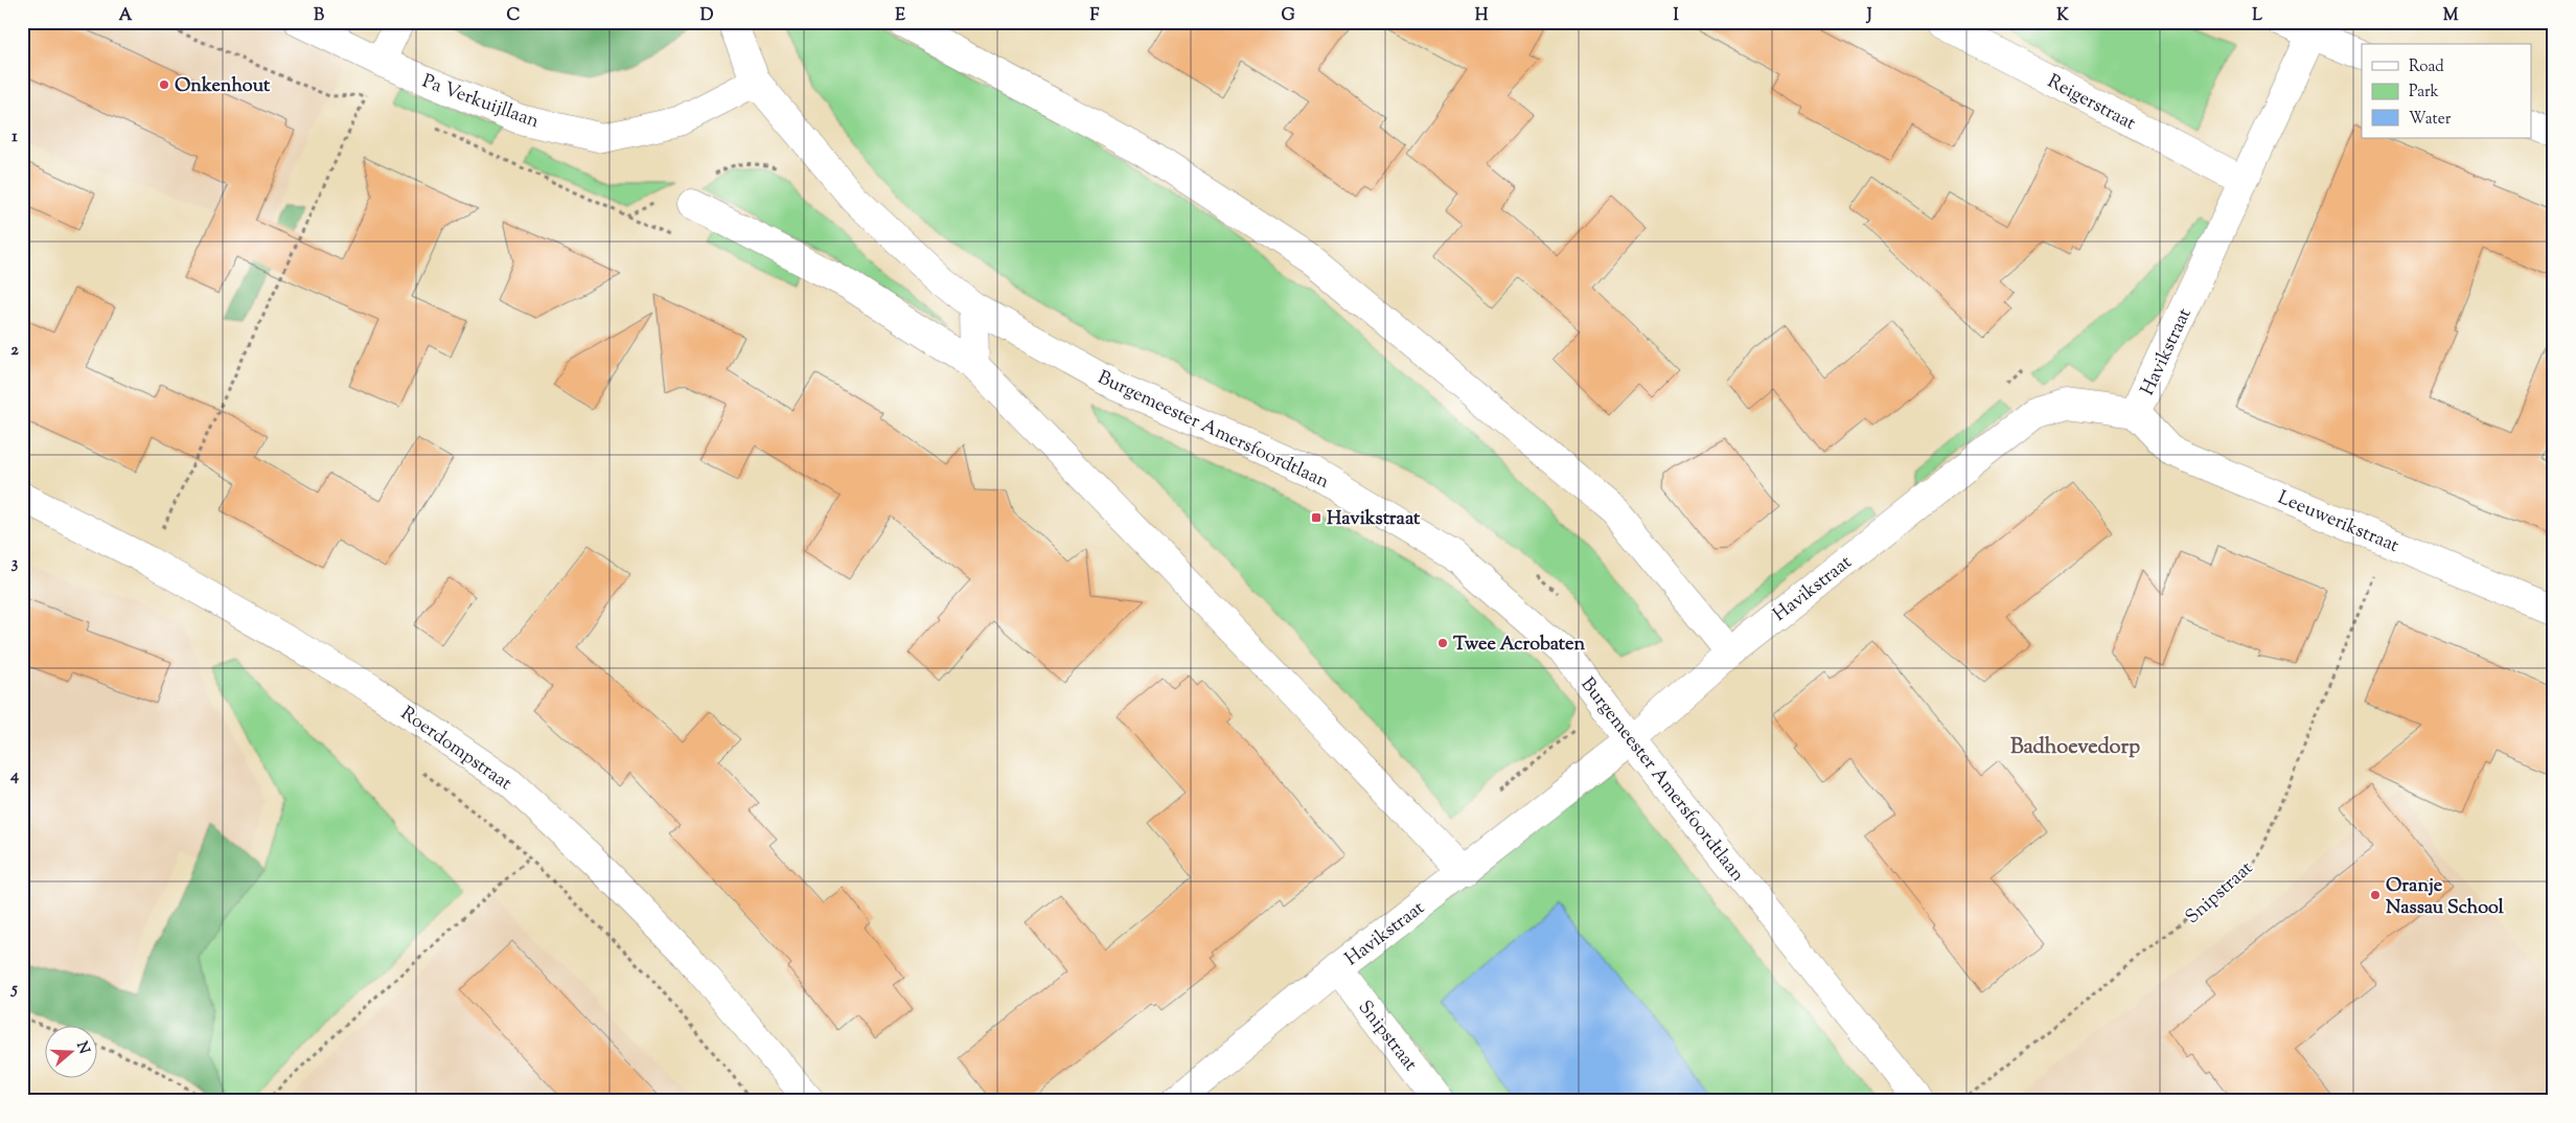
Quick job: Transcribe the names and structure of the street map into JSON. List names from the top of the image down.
{
  "streets": {
    "street": [
      "Pa Verkuijllaan",
      "Reigerstraat",
      "Havikstraat",
      "Burgemeester Amersfoordtlaan",
      "Leeuwerikstraat",
      "Roerdompstraat",
      "Snipstraat"
    ]
  },
  "crossings": [
    ["Pa Verkuijllaan", "Burgemeester Amersfoordtlaan"],
    ["Reigerstraat", "Havikstraat"],
    ["Havikstraat", "Burgemeester Amersfoordtlaan"],
    ["Havikstraat", "Leeuwerikstraat"],
    ["Havikstraat", "Snipstraat"],
    ["Leeuwerikstraat", "Snipstraat"]
  ],
  "districts": ["Badhoevedorp"],
  "places": {
    "other": ["Onkenhout", "Twee Acrobaten", "Oranje Nassau School"],
    "transit": ["Havikstraat"]
  },
  "legend": ["Road", "Park", "Water"],
  "north": "right",
  "grid": {
    "columns": [
      "A",
      "B",
      "C",
      "D",
      "E",
      "F",
      "G",
      "H",
      "I",
      "J",
      "K",
      "L",
      "M"
    ],
    "rows": [
      "1",
      "2",
      "3",
      "4",
      "5"
    ]
  }
}
